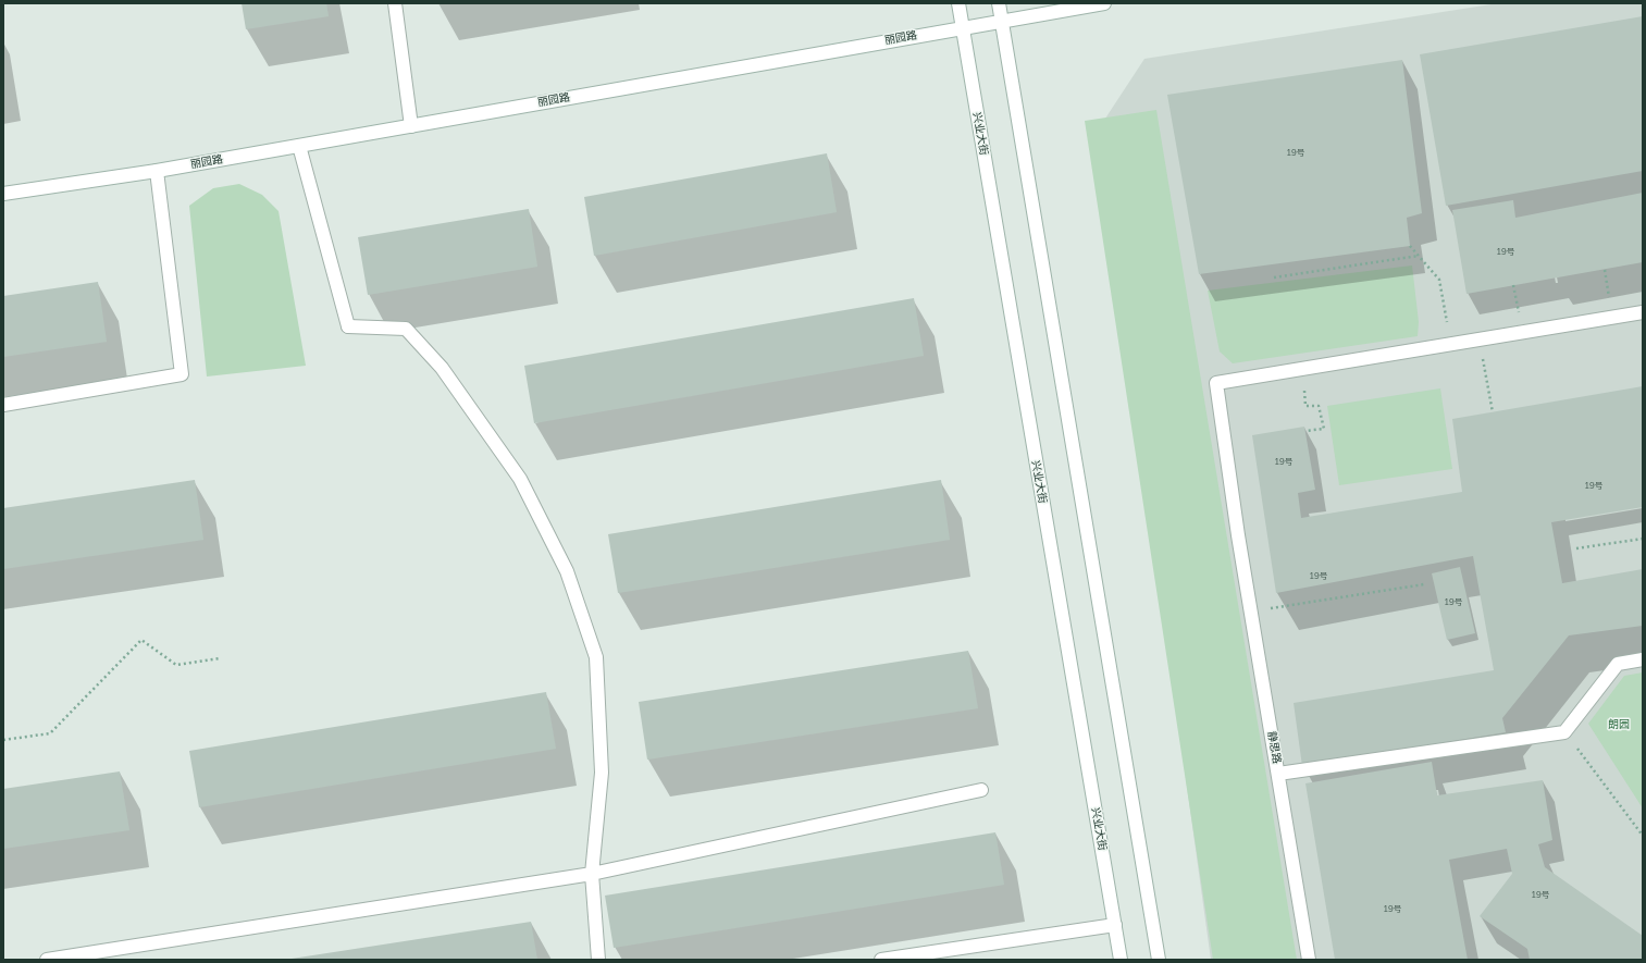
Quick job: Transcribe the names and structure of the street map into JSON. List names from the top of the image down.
{
  "streets": {
    "street": ["丽园路", "兴业大街", "静思路"]
  },
  "crossings": [
    ["丽园路", "兴业大街"]
  ],
  "parks": ["朗园"],
  "house_numbers": [
    "19号",
    "19号",
    "19号",
    "19号",
    "19号",
    "19号",
    "19号",
    "19号"
  ]
}
